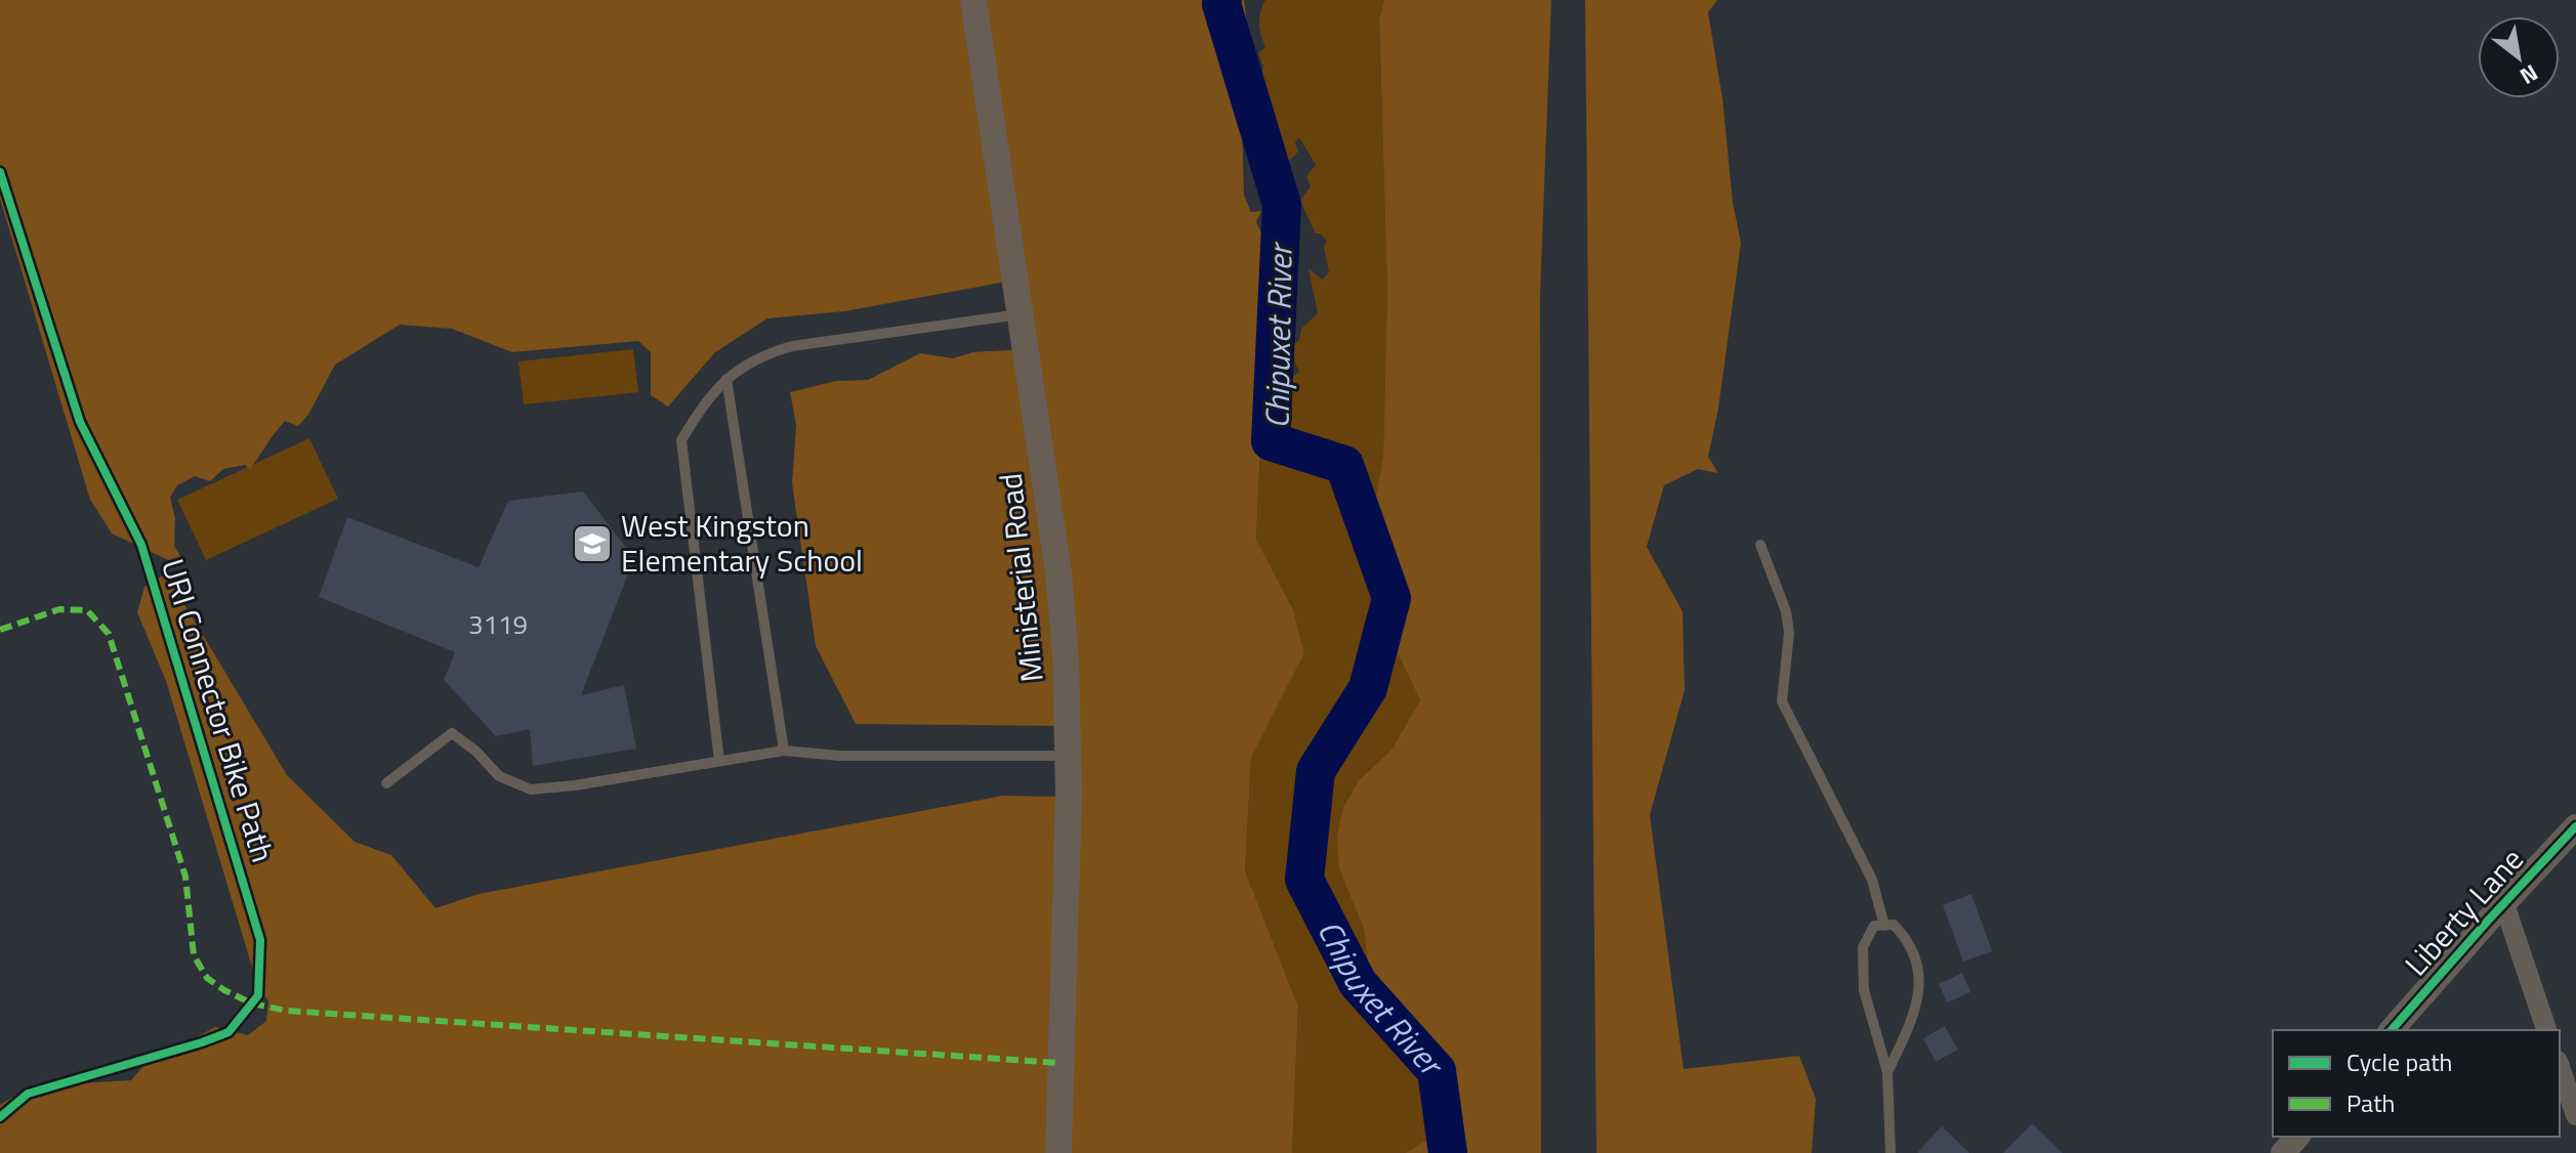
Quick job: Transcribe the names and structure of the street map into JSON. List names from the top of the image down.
{
  "streets": {
    "main road": ["Ministerial Road"],
    "street": ["Liberty Lane"],
    "cycle path": ["URI Connector Bike Path"]
  },
  "water": ["Chipuxet River"],
  "places": {
    "school or university": ["West Kingston Elementary School"]
  },
  "house_numbers": ["3119"],
  "legend": ["Cycle path", "Path"],
  "north": "bottom right"
}
